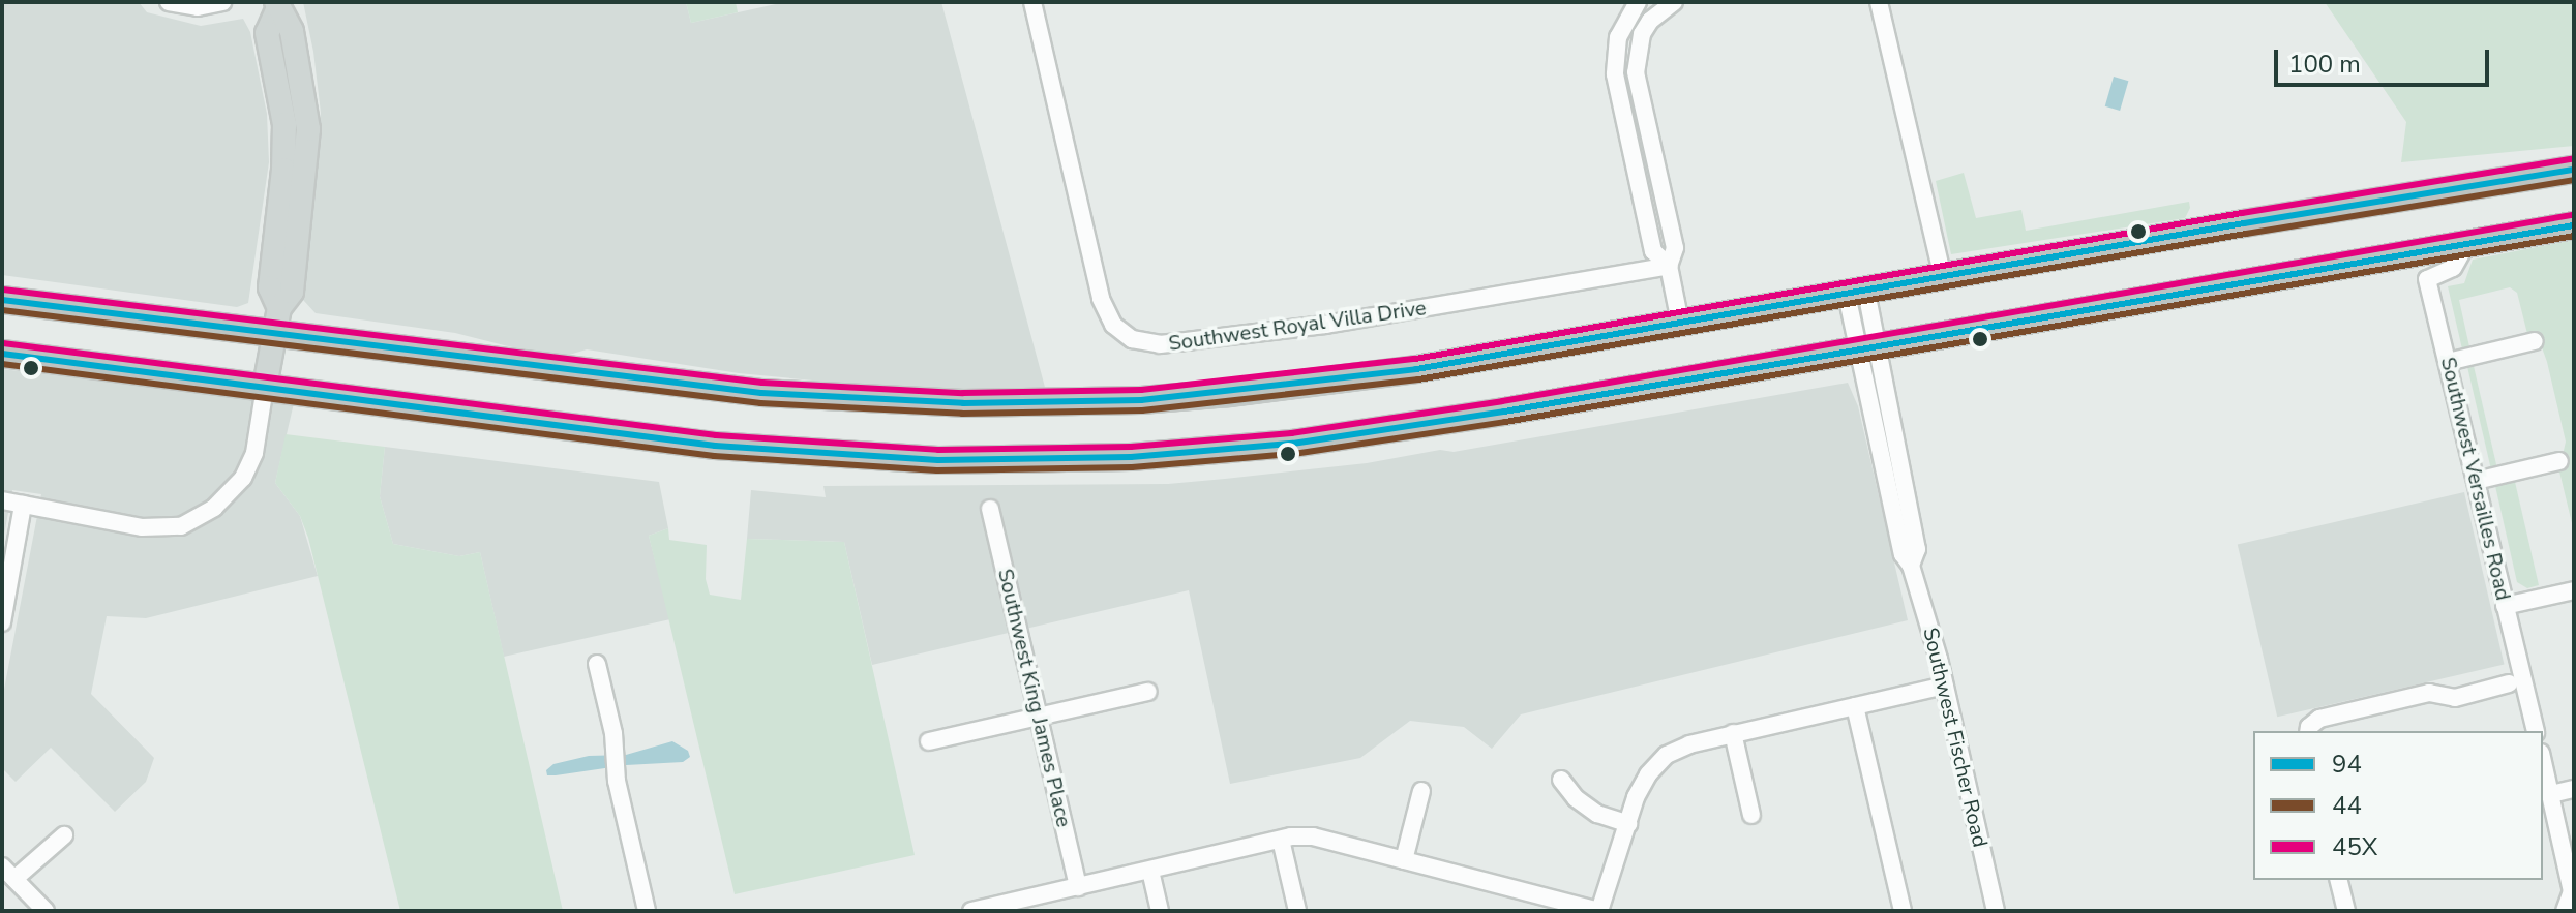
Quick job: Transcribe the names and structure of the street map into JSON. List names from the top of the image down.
{
  "streets": {
    "street": [
      "Southwest Royal Villa Drive",
      "Southwest Versailles Road",
      "Southwest King James Place",
      "Southwest Fischer Road"
    ]
  },
  "lines": ["transit line 45X", "transit line 94", "transit line 44"],
  "legend": ["94", "44", "45X"],
  "scale_bar": "100 m"
}
